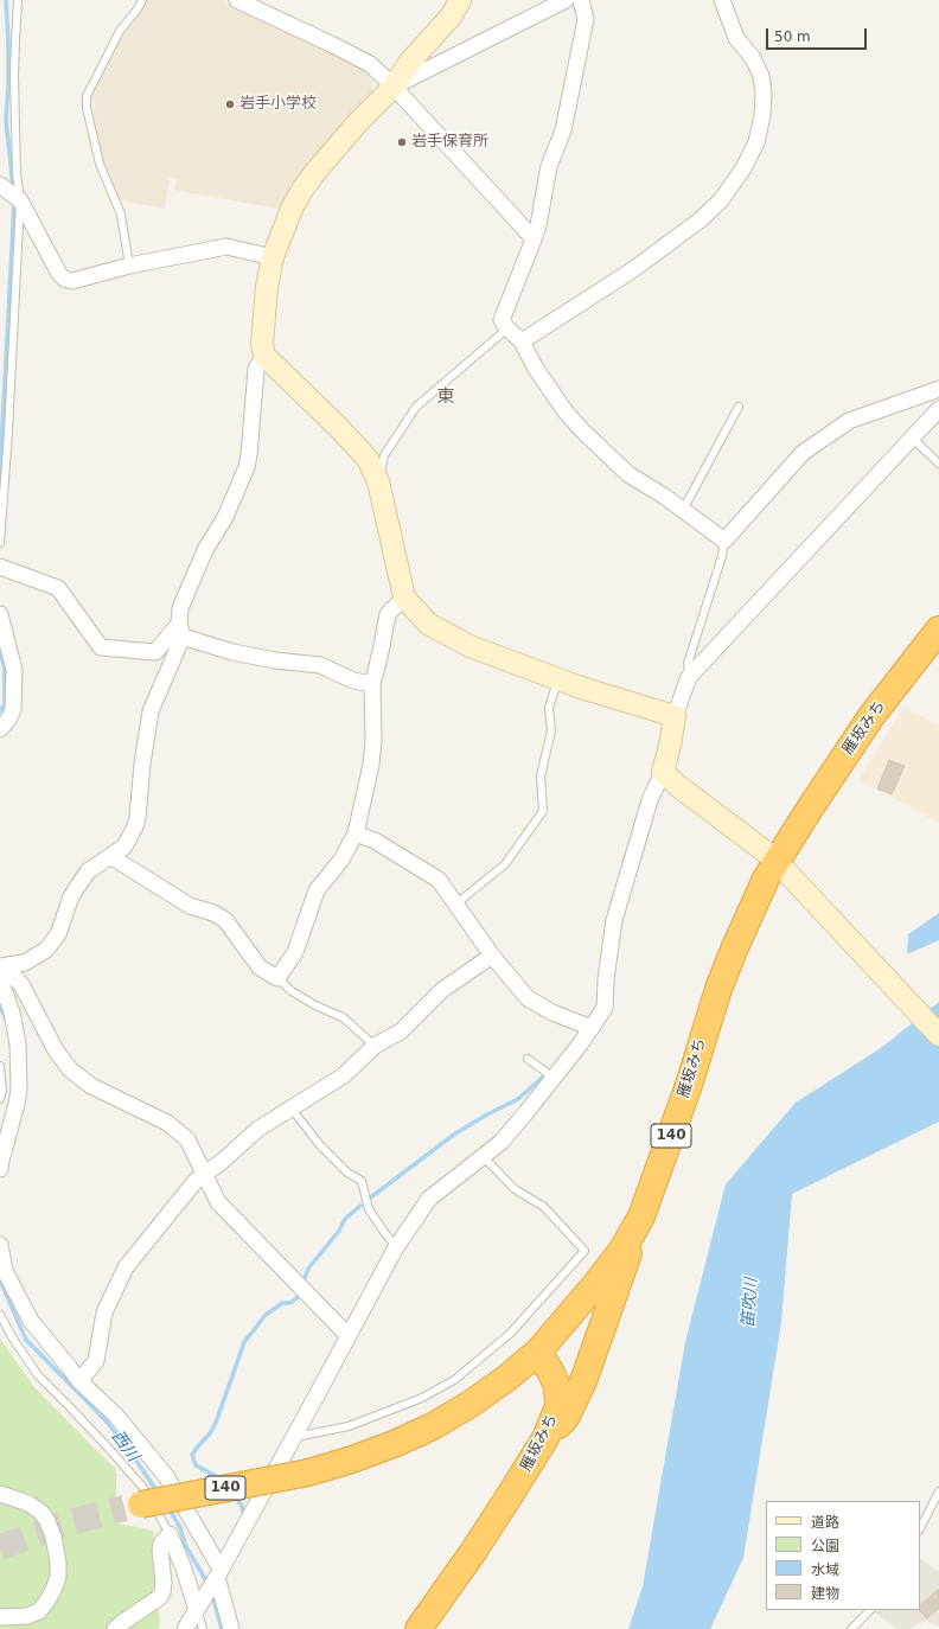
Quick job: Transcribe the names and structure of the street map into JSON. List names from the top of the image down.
{
  "streets": {
    "highway": ["雁坂みち", "140"]
  },
  "crossings": [
    ["雁坂みち", "140"]
  ],
  "districts": ["東"],
  "water": ["笛吹川", "西川"],
  "places": ["岩手小学校", "岩手保育所"],
  "legend": [
    "道路",
    "公園",
    "水域",
    "建物"
  ],
  "scale_bar": "50 m"
}
